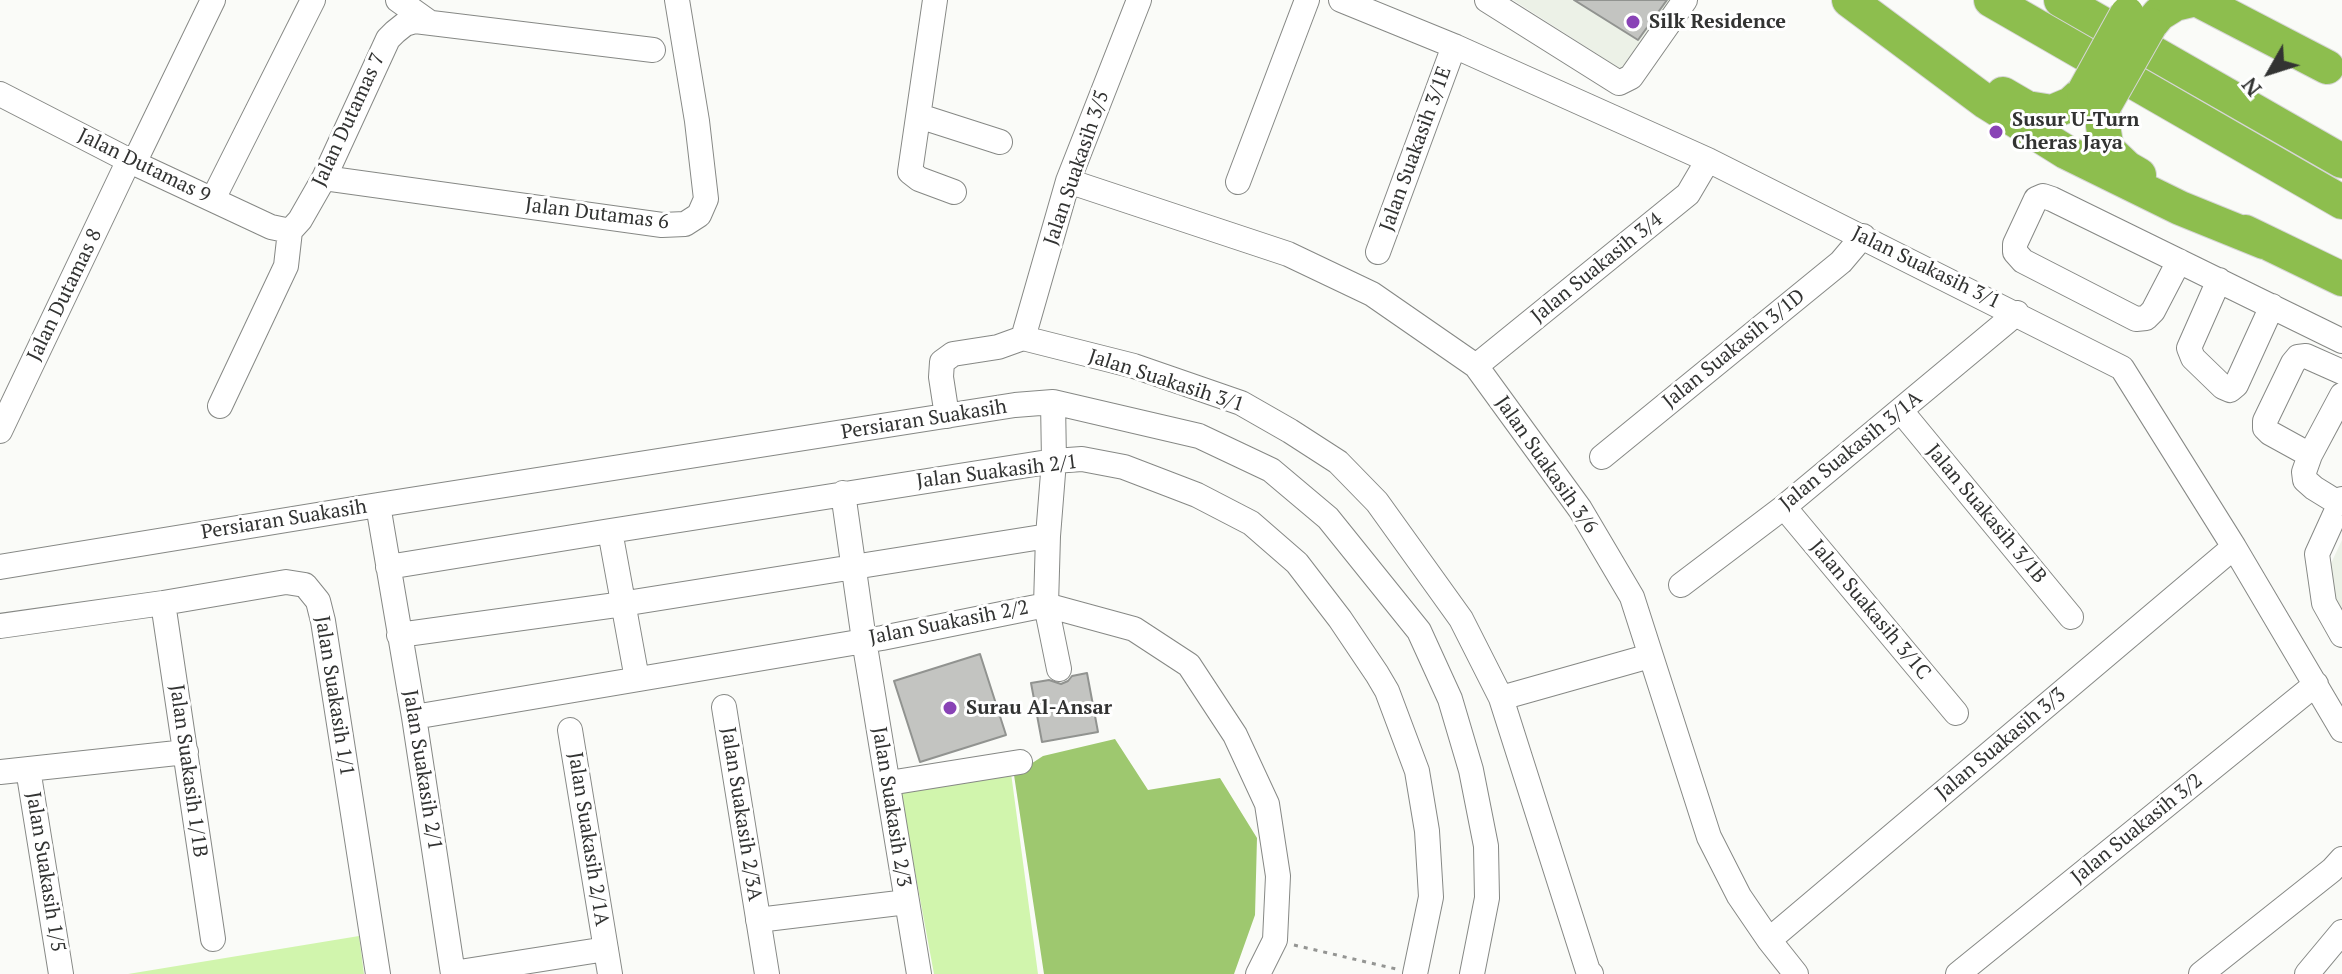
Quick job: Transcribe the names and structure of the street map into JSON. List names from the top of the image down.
{
  "streets": {
    "street": [
      "Jalan Dutamas 7",
      "Jalan Suakasih 3/1E",
      "Jalan Dutamas 9",
      "Jalan Suakasih 3/5",
      "Jalan Dutamas 6",
      "Jalan Suakasih 3/4",
      "Jalan Suakasih 3/1",
      "Jalan Dutamas 8",
      "Jalan Suakasih 3/1D",
      "Persiaran Suakasih",
      "Jalan Suakasih 3/1A",
      "Jalan Suakasih 3/6",
      "Jalan Suakasih 2/1",
      "Jalan Suakasih 3/1B",
      "Jalan Suakasih 3/1C",
      "Jalan Suakasih 2/2",
      "Jalan Suakasih 1/1",
      "Jalan Suakasih 3/3",
      "Jalan Suakasih 1/1B",
      "Jalan Suakasih 2/3",
      "Jalan Suakasih 2/3A",
      "Jalan Suakasih 3/2",
      "Jalan Suakasih 2/1A",
      "Jalan Suakasih 1/5"
    ]
  },
  "crossings": [
    ["Jalan Dutamas 7", "Jalan Dutamas 9"],
    ["Jalan Dutamas 7", "Jalan Dutamas 6"],
    ["Jalan Suakasih 3/1E", "Jalan Suakasih 3/1"],
    ["Jalan Dutamas 9", "Jalan Dutamas 8"],
    ["Jalan Suakasih 3/5", "Jalan Suakasih 3/1"],
    ["Jalan Suakasih 3/5", "Jalan Suakasih 3/6"],
    ["Jalan Suakasih 3/4", "Jalan Suakasih 3/1"],
    ["Jalan Suakasih 3/4", "Jalan Suakasih 3/6"],
    ["Jalan Suakasih 3/1", "Jalan Suakasih 3/1D"],
    ["Jalan Suakasih 3/1", "Jalan Suakasih 3/1A"],
    ["Jalan Suakasih 3/1", "Jalan Suakasih 3/3"],
    ["Jalan Suakasih 3/1", "Jalan Suakasih 3/2"],
    ["Persiaran Suakasih", "Jalan Suakasih 2/1"],
    ["Jalan Suakasih 3/1A", "Jalan Suakasih 3/1B"],
    ["Jalan Suakasih 3/1A", "Jalan Suakasih 3/1C"],
    ["Jalan Suakasih 3/6", "Jalan Suakasih 3/3"],
    ["Jalan Suakasih 2/1", "Jalan Suakasih 2/2"],
    ["Jalan Suakasih 2/1", "Jalan Suakasih 2/3"],
    ["Jalan Suakasih 2/1", "Jalan Suakasih 2/1A"],
    ["Jalan Suakasih 2/2", "Jalan Suakasih 2/3"],
    ["Jalan Suakasih 1/1", "Jalan Suakasih 1/1B"],
    ["Jalan Suakasih 2/3", "Jalan Suakasih 2/3A"]
  ],
  "places": ["Silk Residence", "Susur U-Turn Cheras Jaya", "Surau Al-Ansar"],
  "north": "bottom left"
}
